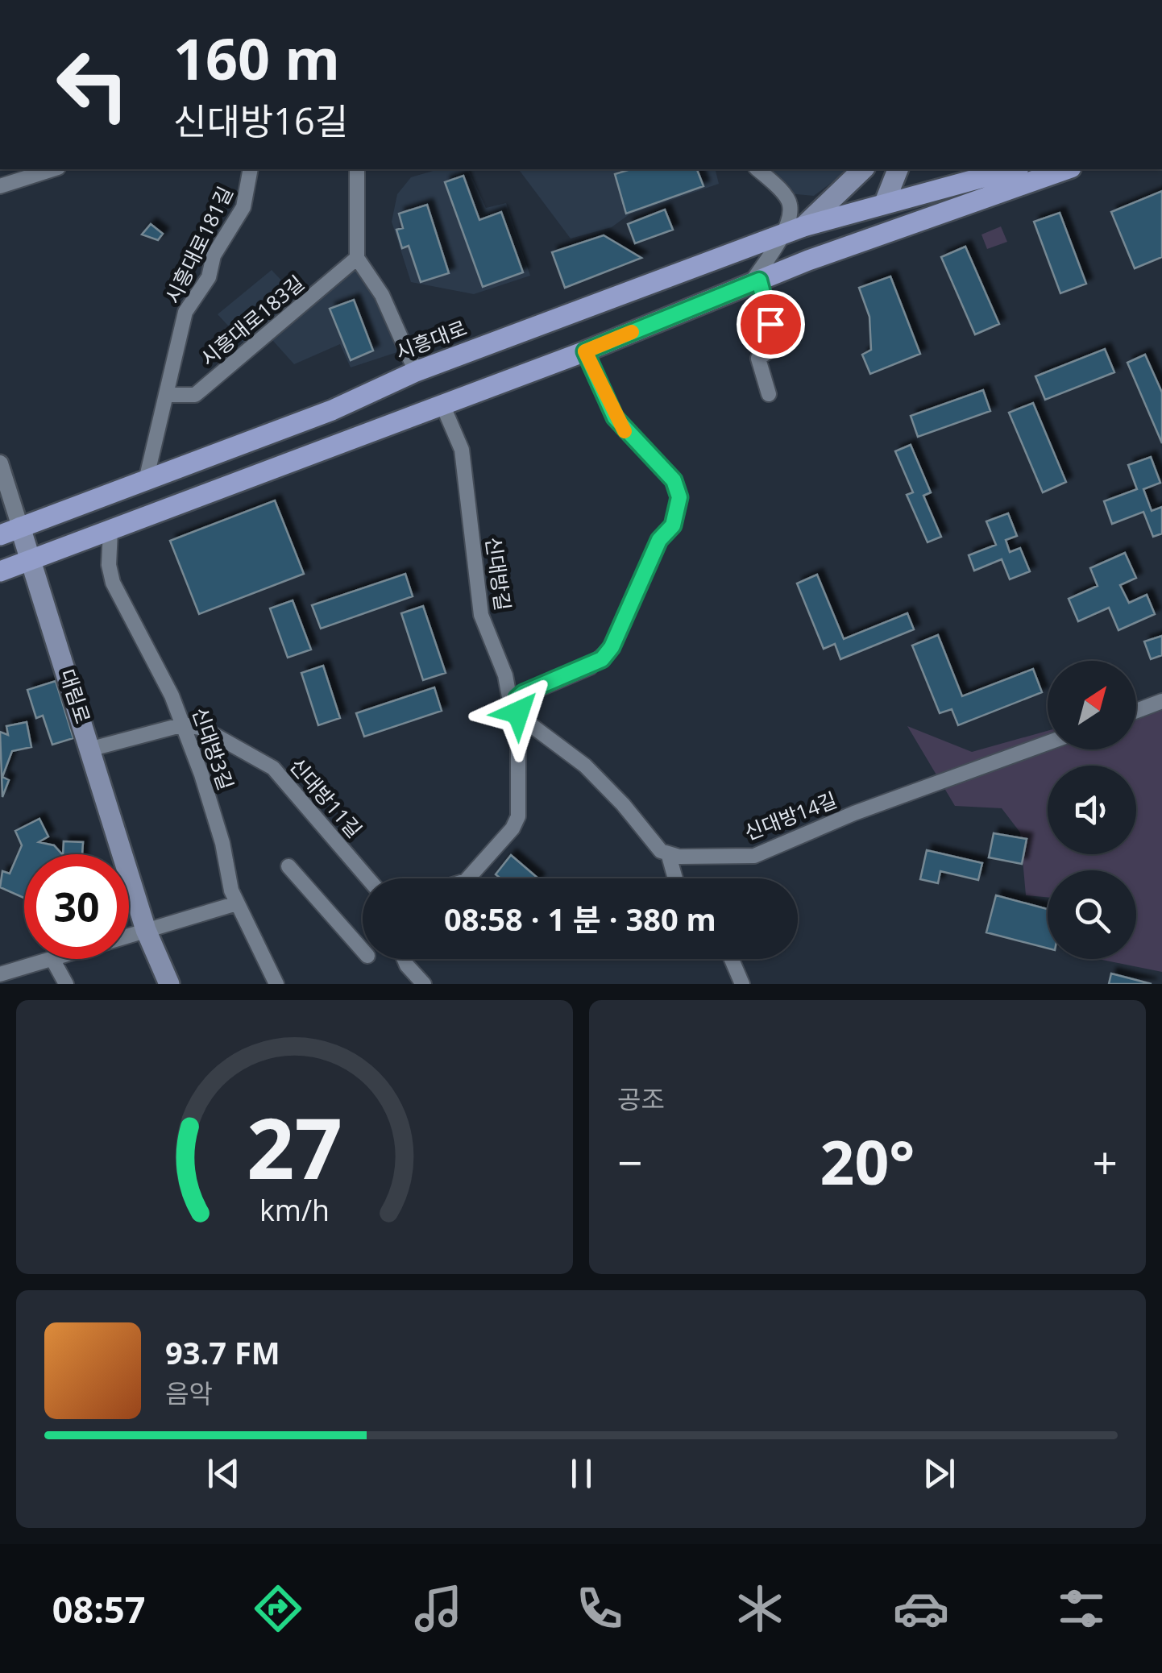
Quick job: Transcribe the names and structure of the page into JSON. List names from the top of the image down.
{
  "streets": {
    "main road": ["시흥대로", "대림로"],
    "street": [
      "시흥대로181길",
      "시흥대로183길",
      "신대방길",
      "신대방3길",
      "신대방11길",
      "신대방14길"
    ]
  },
  "crossings": [
    ["시흥대로181길", "시흥대로183길"],
    ["시흥대로181길", "시흥대로"],
    ["시흥대로", "대림로"],
    ["신대방3길", "신대방11길"]
  ],
  "north": "top right",
  "page": {
    "turn": ["160 m", "신대방16길"],
    "limit": "30",
    "trip": "08:58 · 1 분 · 380 m",
    "tile": "공조",
    "heat": ["−", "20°", "+"],
    "song": ["93.7 FM", "음악"],
    "tabs": "08:57",
    "gauge": ["27", "km/h"]
  }
}
